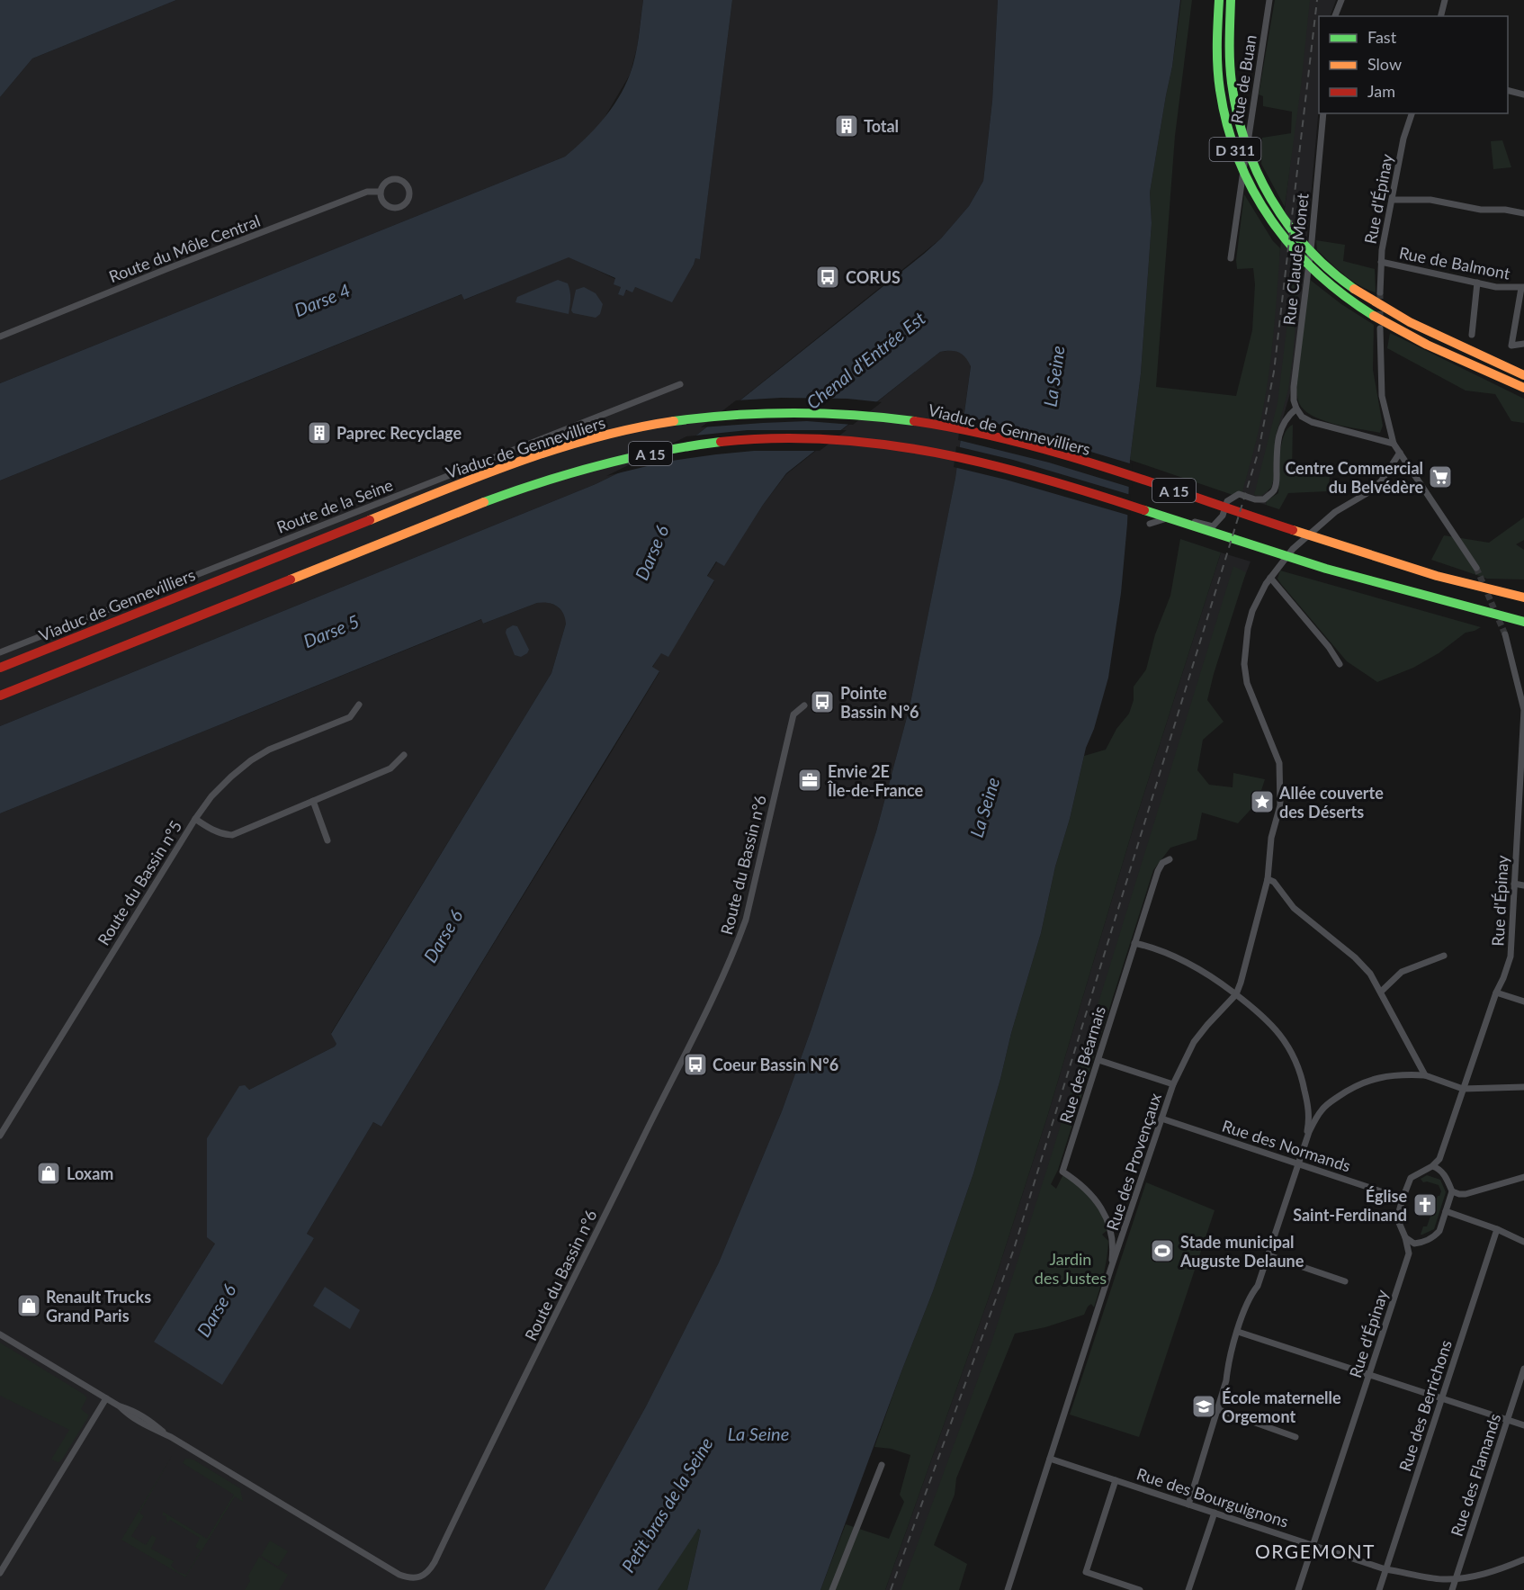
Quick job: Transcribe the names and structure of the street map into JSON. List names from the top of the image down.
{
  "streets": {
    "main road": ["D 311", "Viaduc de Gennevilliers", "A 15"],
    "street": [
      "Rue de Buan",
      "Rue d'Épinay",
      "Route du Môle Central",
      "Rue Claude Monet",
      "Rue de Balmont",
      "Route de la Seine",
      "Route du Bassin n°6",
      "Route du Bassin n°5",
      "Rue des Béarnais",
      "Rue des Normands",
      "Rue des Provençaux",
      "Rue des Berrichons",
      "Rue des Flamands",
      "Rue des Bourguignons"
    ]
  },
  "crossings": [
    ["Rue d'Épinay", "Rue de Balmont"],
    ["Rue d'Épinay", "Rue des Normands"],
    ["Rue d'Épinay", "Rue des Bourguignons"],
    ["Rue des Béarnais", "Rue des Provençaux"],
    ["Rue des Normands", "Rue des Provençaux"],
    ["Rue des Provençaux", "Rue des Bourguignons"],
    ["Rue des Berrichons", "Rue des Bourguignons"],
    ["Rue des Flamands", "Rue des Bourguignons"]
  ],
  "districts": ["ORGEMONT"],
  "water": [
    "Darse 4",
    "Chenal d'Entrée Est",
    "La Seine",
    "Darse 6",
    "Darse 5",
    "Petit bras de la Seine"
  ],
  "parks": ["Jardin des Justes"],
  "places": {
    "building": ["Total", "Paprec Recyclage"],
    "bus stop": ["CORUS", "Pointe Bassin N°6", "Coeur Bassin N°6"],
    "supermarket": ["Centre Commercial du Belvédère"],
    "office": ["Envie 2E Île-de-France"],
    "place": ["Allée couverte des Déserts"],
    "shop": ["Loxam", "Renault Trucks Grand Paris"],
    "church": ["Église Saint-Ferdinand"],
    "sports": ["Stade municipal Auguste Delaune"],
    "school or university": ["École maternelle Orgemont"]
  },
  "legend": ["Fast", "Slow", "Jam"]
}
